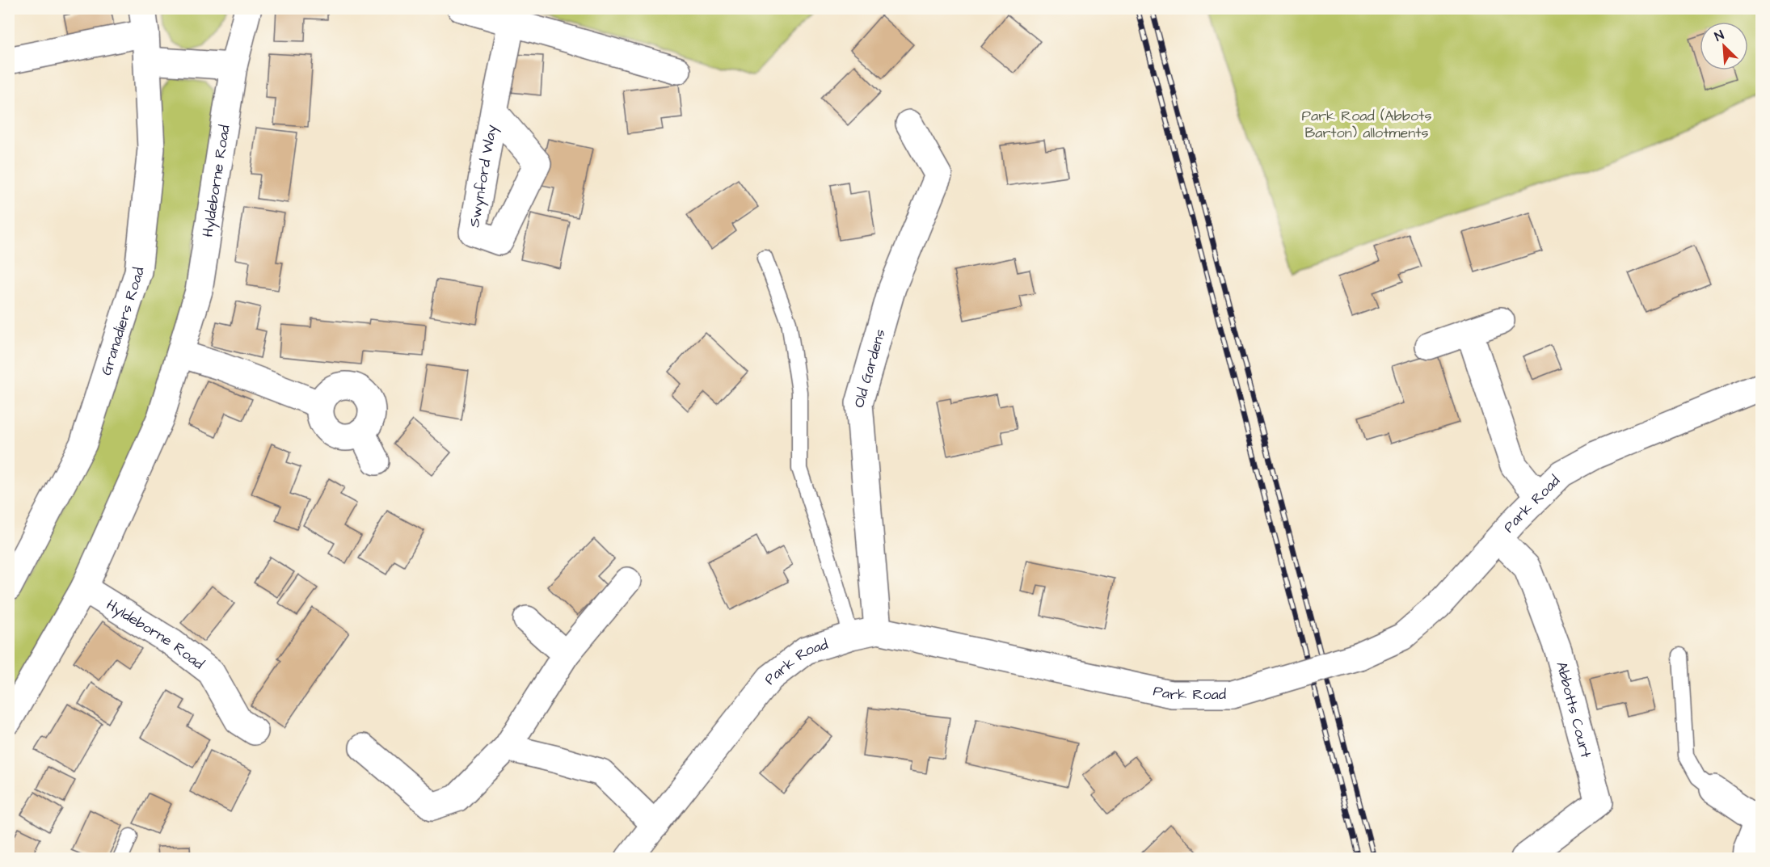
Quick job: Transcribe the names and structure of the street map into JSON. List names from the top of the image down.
{
  "streets": {
    "street": [
      "Swynford Way",
      "Hyldeborne Road",
      "Granadiers Road",
      "Old Gardens",
      "Park Road",
      "Abbotts Court"
    ]
  },
  "crossings": [
    ["Old Gardens", "Park Road"],
    ["Park Road", "Abbotts Court"]
  ],
  "parks": ["Park Road (Abbots Barton) allotments"],
  "north": "top left"
}
